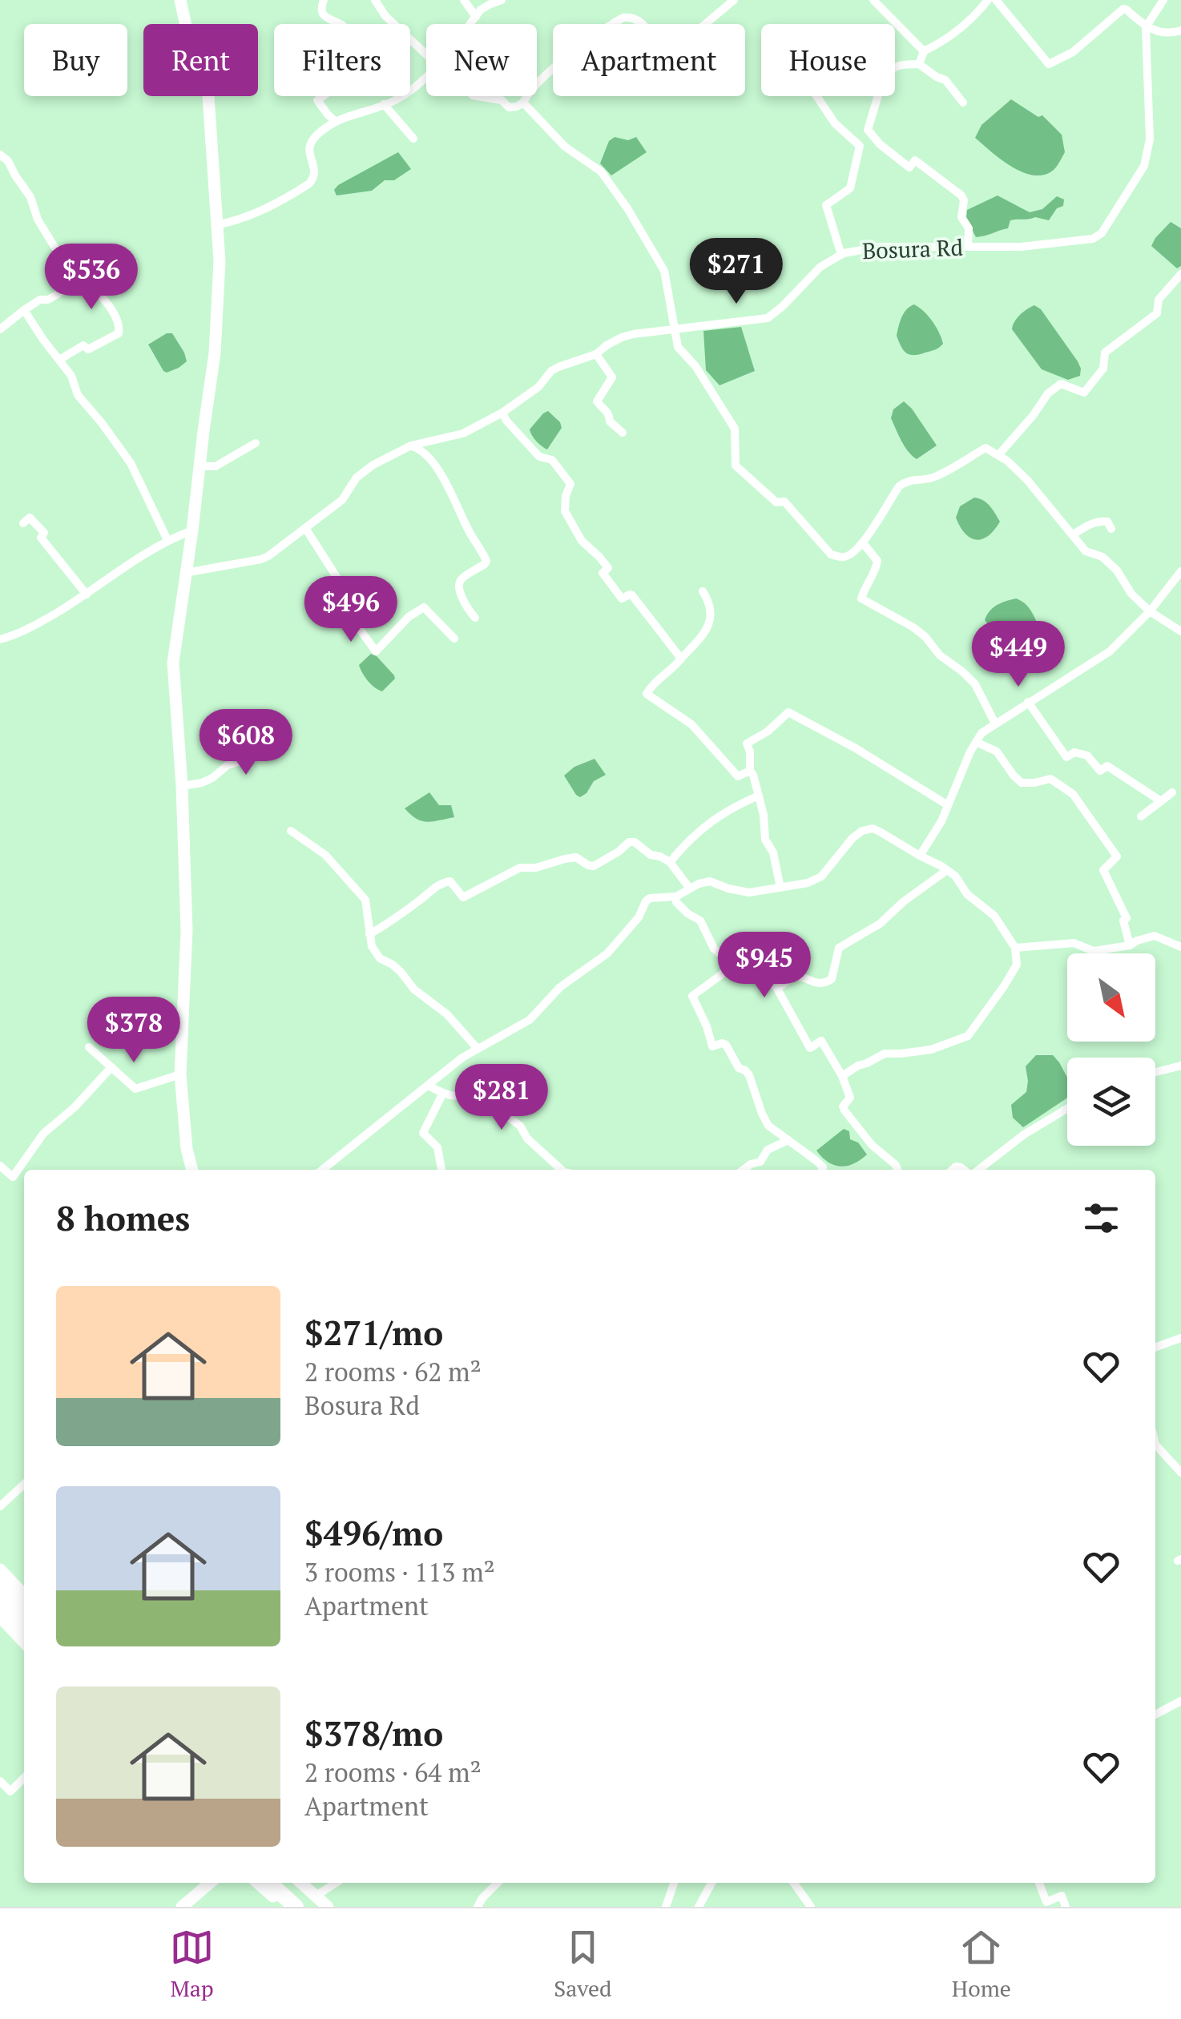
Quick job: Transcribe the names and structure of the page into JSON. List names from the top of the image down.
{
  "streets": {
    "street": ["Bosura Rd"]
  },
  "north": "bottom right",
  "page": {
    "chip": [
      "Buy",
      "Rent",
      "Filters",
      "New",
      "Apartment",
      "House"
    ],
    "price": [
      "$271",
      "$536",
      "$496",
      "$449",
      "$608",
      "$945",
      "$378",
      "$281"
    ],
    "heading": "8 homes",
    "list": [
      {
        "name": "$271/mo",
        "note": "2 rooms · 62 m² · Bosura Rd"
      },
      {
        "name": "$496/mo",
        "note": "3 rooms · 113 m² · Apartment"
      },
      {
        "name": "$378/mo",
        "note": "2 rooms · 64 m² · Apartment"
      }
    ],
    "tabs": ["Map", "Saved", "Home"]
  }
}
